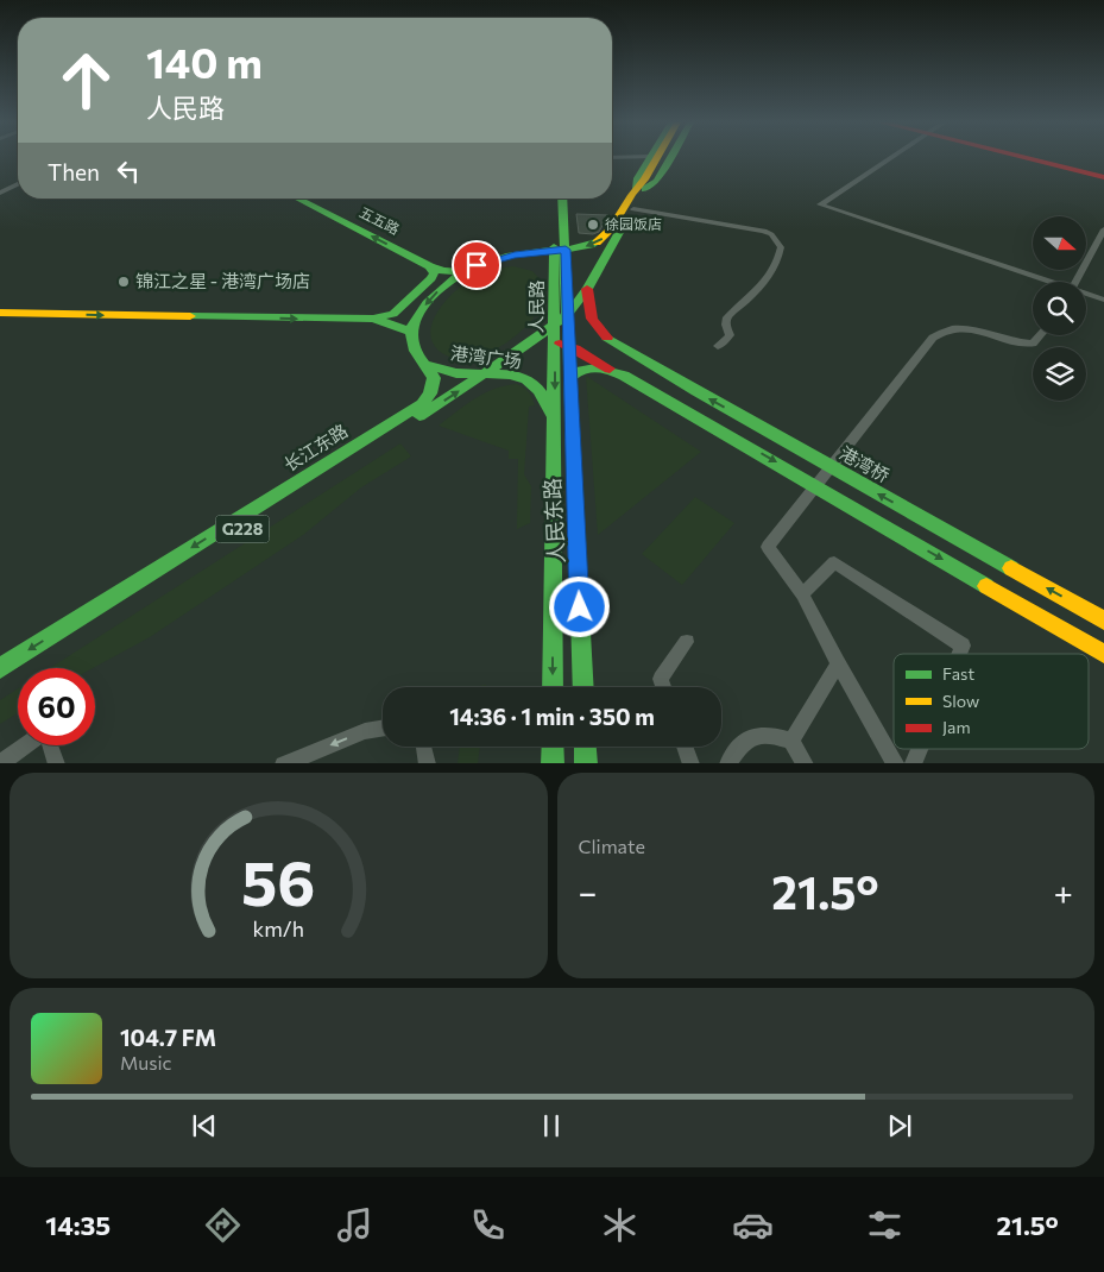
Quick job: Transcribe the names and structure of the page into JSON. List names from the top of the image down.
{
  "streets": {
    "main road": [
      "五五路",
      "人民路",
      "港湾广场",
      "长江东路",
      "港湾桥",
      "人民东路",
      "G228"
    ]
  },
  "crossings": [
    ["五五路", "G228"],
    ["人民路", "港湾广场"],
    ["人民路", "长江东路"],
    ["人民路", "人民东路"],
    ["人民路", "G228"],
    ["港湾广场", "长江东路"],
    ["港湾广场", "人民东路"],
    ["长江东路", "G228"],
    ["港湾桥", "G228"]
  ],
  "one_way": ["五五路"],
  "places": ["徐园饭店", "锦江之星 - 港湾广场店"],
  "legend": ["Fast", "Slow", "Jam"],
  "north": "right",
  "page": {
    "turn": ["140 m", "人民路"],
    "then": "Then",
    "limit": "60",
    "trip": "14:36 · 1 min · 350 m",
    "tile": "Climate",
    "heat": ["−", "21.5°", "+"],
    "song": ["104.7 FM", "Music"],
    "tabs": ["14:35", "21.5°"],
    "gauge": ["56", "km/h"]
  }
}
